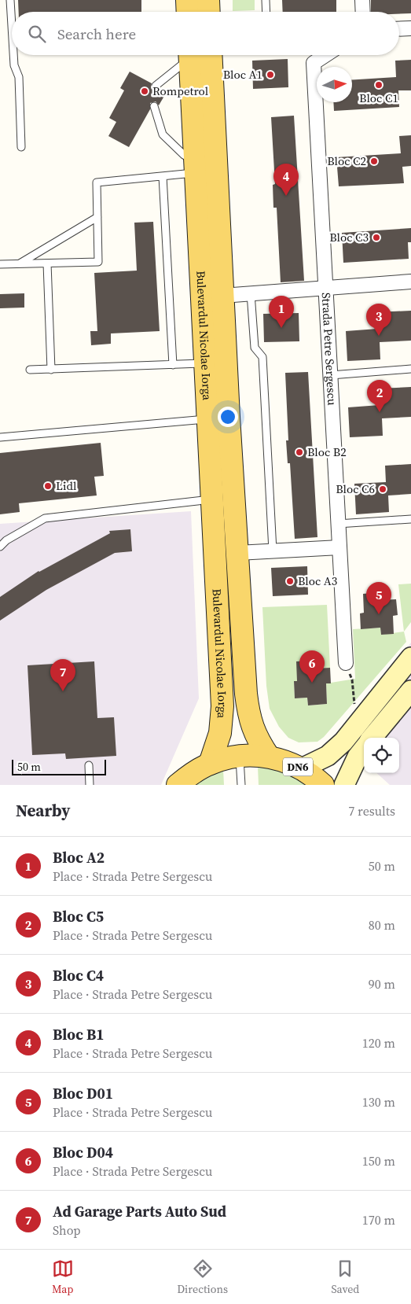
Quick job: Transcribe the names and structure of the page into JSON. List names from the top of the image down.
{
  "streets": {
    "main road": ["Bulevardul Nicolae Iorga", "DN6"],
    "street": ["Strada Petre Sergescu"]
  },
  "crossings": [
    ["Bulevardul Nicolae Iorga", "DN6"]
  ],
  "places": [
    "Bloc A1",
    "Bloc C1",
    "Rompetrol",
    "Bloc C2",
    "Bloc C3",
    "Bloc B2",
    "Lidl",
    "Bloc C6",
    "Bloc A3"
  ],
  "scale_bar": "50 m",
  "north": "right",
  "page": {
    "search": "Search here",
    "pins": [
      "4",
      "1",
      "3",
      "2",
      "5",
      "6",
      "7"
    ],
    "scale": "50 m",
    "heading": ["Nearby", "7 results"],
    "list": [
      {
        "mark": "1",
        "name": "Bloc A2",
        "note": "Place · Strada Petre Sergescu",
        "value": "50 m"
      },
      {
        "mark": "2",
        "name": "Bloc C5",
        "note": "Place · Strada Petre Sergescu",
        "value": "80 m"
      },
      {
        "mark": "3",
        "name": "Bloc C4",
        "note": "Place · Strada Petre Sergescu",
        "value": "90 m"
      },
      {
        "mark": "4",
        "name": "Bloc B1",
        "note": "Place · Strada Petre Sergescu",
        "value": "120 m"
      },
      {
        "mark": "5",
        "name": "Bloc D01",
        "note": "Place · Strada Petre Sergescu",
        "value": "130 m"
      },
      {
        "mark": "6",
        "name": "Bloc D04",
        "note": "Place · Strada Petre Sergescu",
        "value": "150 m"
      },
      {
        "mark": "7",
        "name": "Ad Garage Parts Auto Sud",
        "note": "Shop",
        "value": "170 m"
      }
    ],
    "nav": ["Map", "Directions", "Saved"]
  }
}
